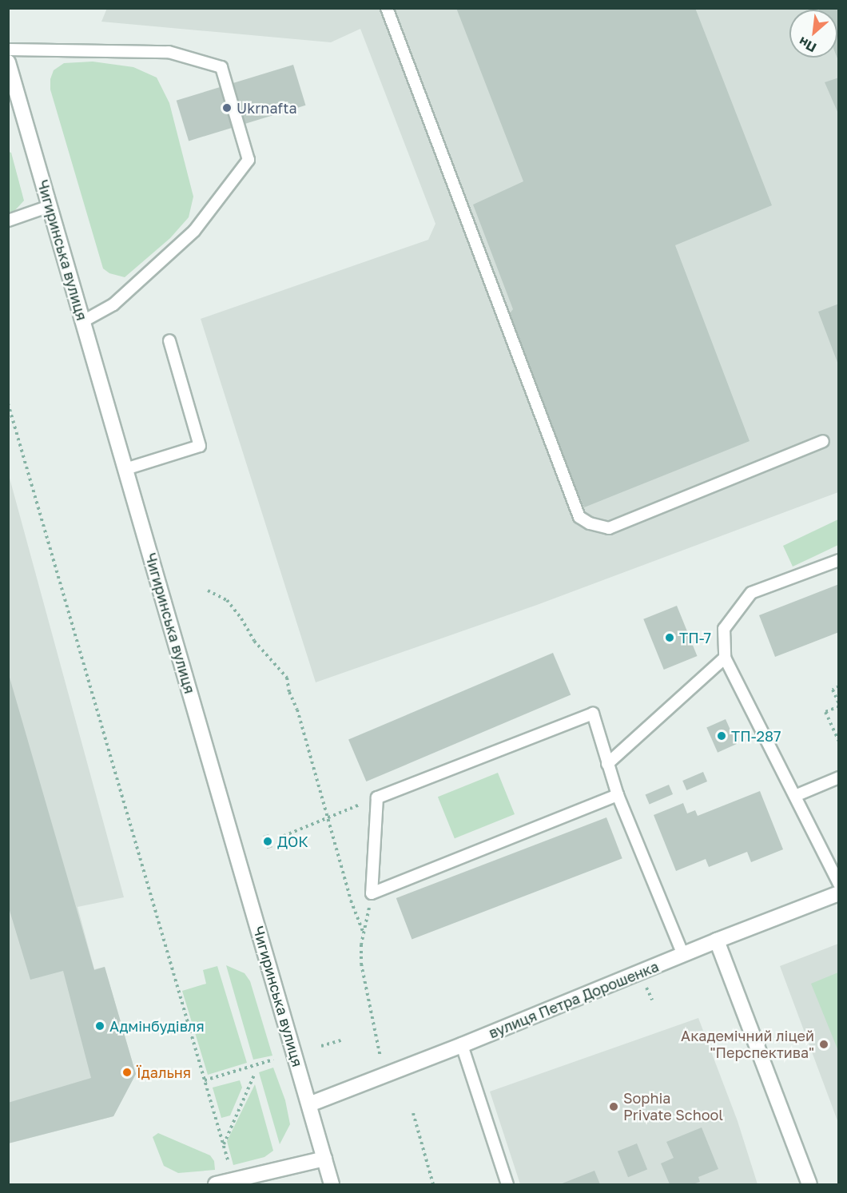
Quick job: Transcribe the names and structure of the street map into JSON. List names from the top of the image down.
{
  "streets": {
    "main road": ["Чигиринська вулиця", "вулиця Петра Дорошенка"]
  },
  "crossings": [
    ["Чигиринська вулиця", "вулиця Петра Дорошенка"]
  ],
  "places": [
    "Ukrnafta",
    "ТП-7",
    "ТП-287",
    "ДОК",
    "Адмінбудівля",
    "Академічний ліцей \"Перспектива\"",
    "Їдальня",
    "Sophia Private School"
  ],
  "north": "bottom left"
}
